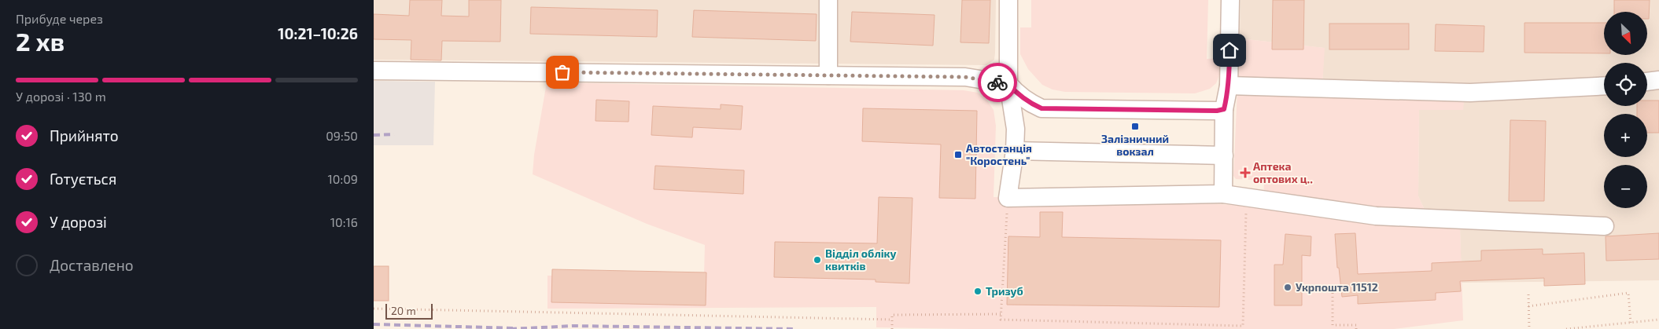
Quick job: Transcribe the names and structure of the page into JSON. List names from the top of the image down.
{
  "places": {
    "transit": ["Залізничний вокзал", "Автостанція \"Коростень\""],
    "health": ["Аптека оптових ц‥"],
    "other": ["Відділ обліку квитків", "Укрпошта 11512", "Тризуб"]
  },
  "scale_bar": "20 m",
  "north": "bottom right",
  "page": {
    "heading": ["2 хв", "Прибуде через", "10:21–10:26"],
    "map_buttons": ["+", "−"],
    "bar": "У дорозі · 130 m",
    "list": [
      ["Прийнято", "09:50"],
      ["Готується", "10:09"],
      ["У дорозі", "10:16"],
      "Доставлено"
    ],
    "scale": "20 m"
  }
}
